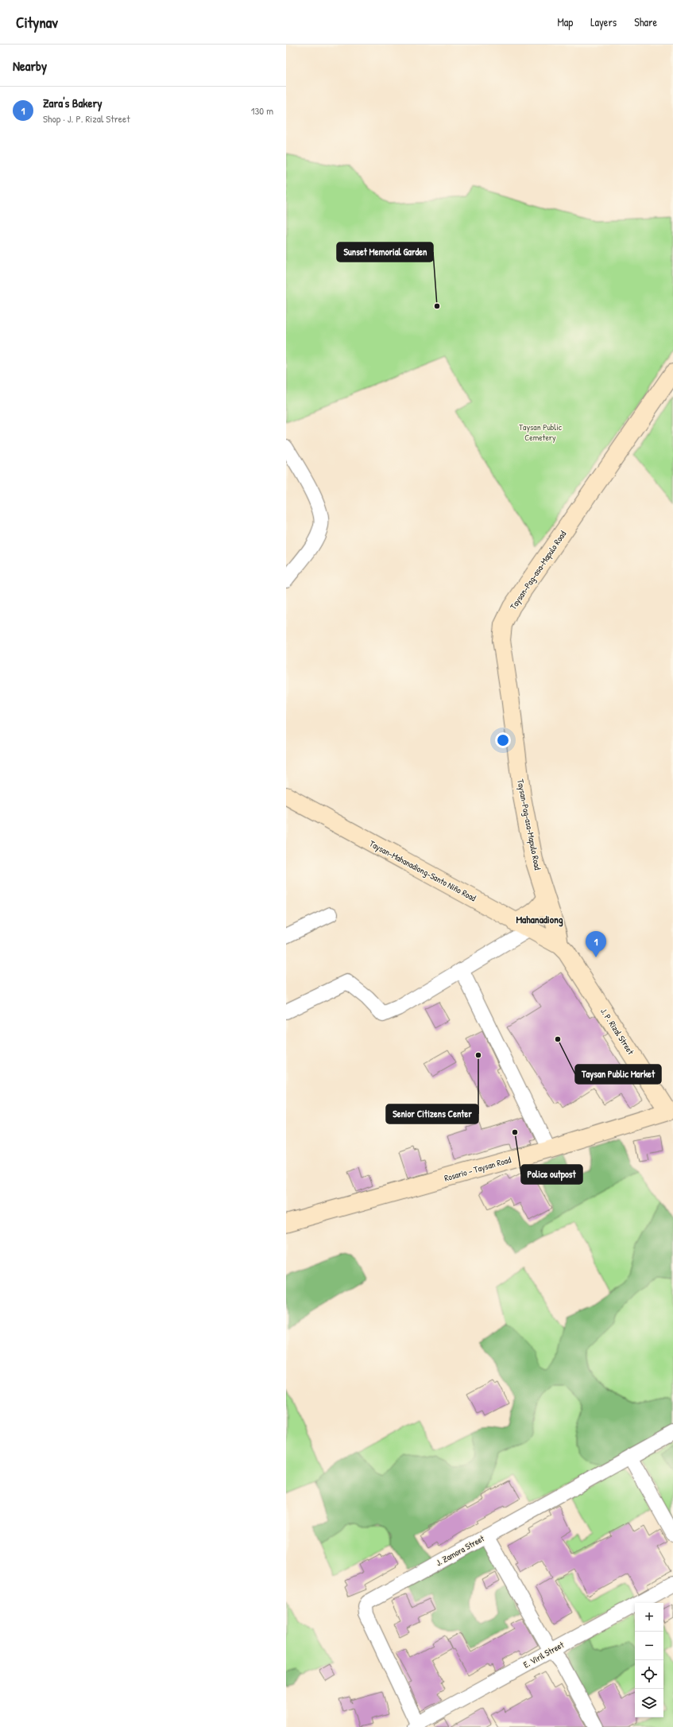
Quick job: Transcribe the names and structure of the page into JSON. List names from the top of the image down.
{
  "streets": {
    "main road": [
      "Taysan-Pag-asa-Mapulo Road",
      "Taysan-Mahanadiong-Santo Niño Road",
      "J. P. Rizal Street",
      "Rosario - Taysan Road"
    ],
    "street": ["J. Zamora Street", "E. Viril Street"]
  },
  "crossings": [
    ["Taysan-Pag-asa-Mapulo Road", "Taysan-Mahanadiong-Santo Niño Road"],
    ["Taysan-Pag-asa-Mapulo Road", "J. P. Rizal Street"],
    ["Taysan-Mahanadiong-Santo Niño Road", "J. P. Rizal Street"],
    ["J. P. Rizal Street", "Rosario - Taysan Road"],
    ["J. Zamora Street", "E. Viril Street"]
  ],
  "districts": ["Mahanadiong"],
  "parks": ["Taysan Public Cemetery"],
  "places": [
    "Sunset Memorial Garden",
    "Taysan Public Market",
    "Senior Citizens Center",
    "Police outpost"
  ],
  "page": {
    "header": "Citynav",
    "nav": ["Map", "Layers", "Share"],
    "heading": "Nearby",
    "list": [
      {
        "mark": "1",
        "name": "Zara's Bakery",
        "note": "Shop · J. P. Rizal Street",
        "value": "130 m"
      }
    ],
    "pins": "1",
    "map_buttons": ["+", "−"]
  }
}
